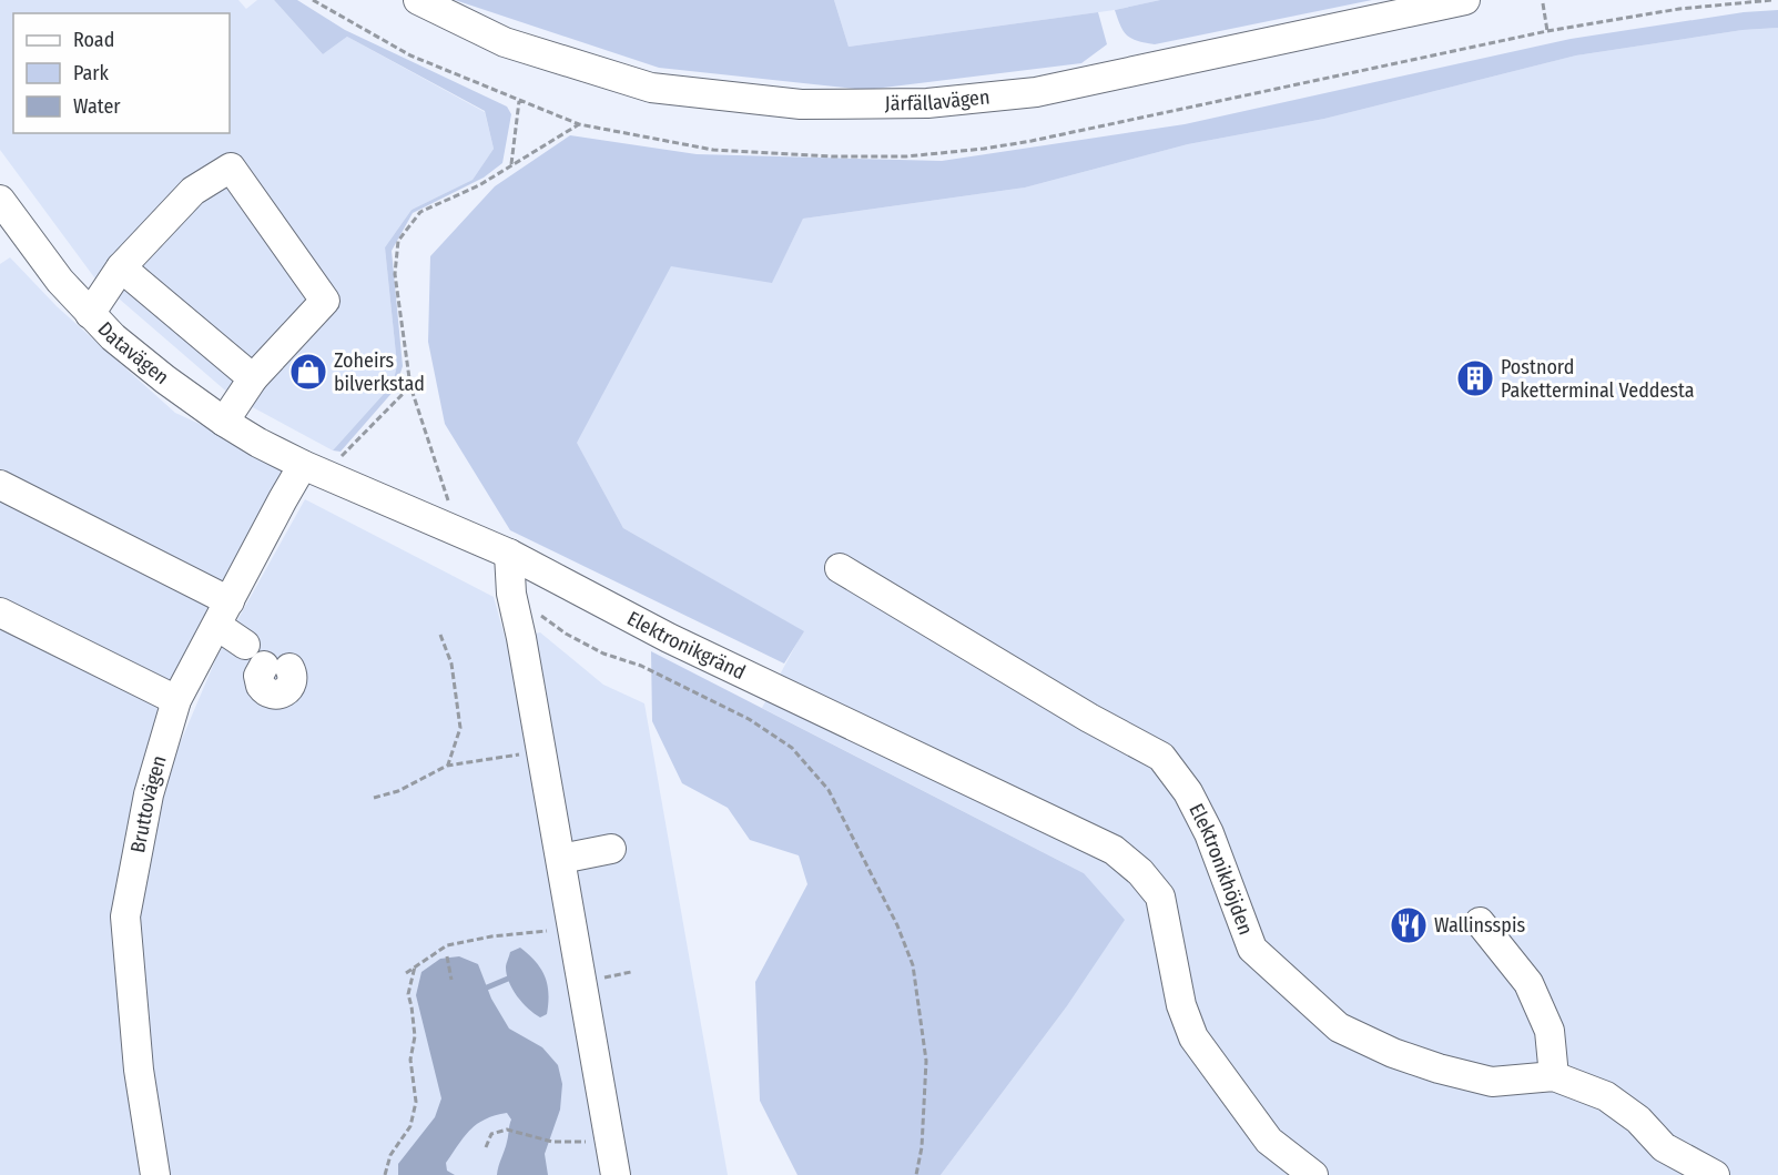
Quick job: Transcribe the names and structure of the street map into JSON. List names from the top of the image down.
{
  "streets": {
    "street": [
      "Järfällavägen",
      "Datavägen",
      "Elektronikgränd",
      "Bruttovägen",
      "Elektronikhöjden"
    ]
  },
  "crossings": [
    ["Datavägen", "Elektronikgränd"],
    ["Datavägen", "Bruttovägen"],
    ["Elektronikgränd", "Bruttovägen"]
  ],
  "places": {
    "shop": ["Zoheirs bilverkstad"],
    "building": ["Postnord Paketterminal Veddesta"],
    "restaurant": ["Wallinsspis"]
  },
  "legend": ["Road", "Park", "Water"]
}
